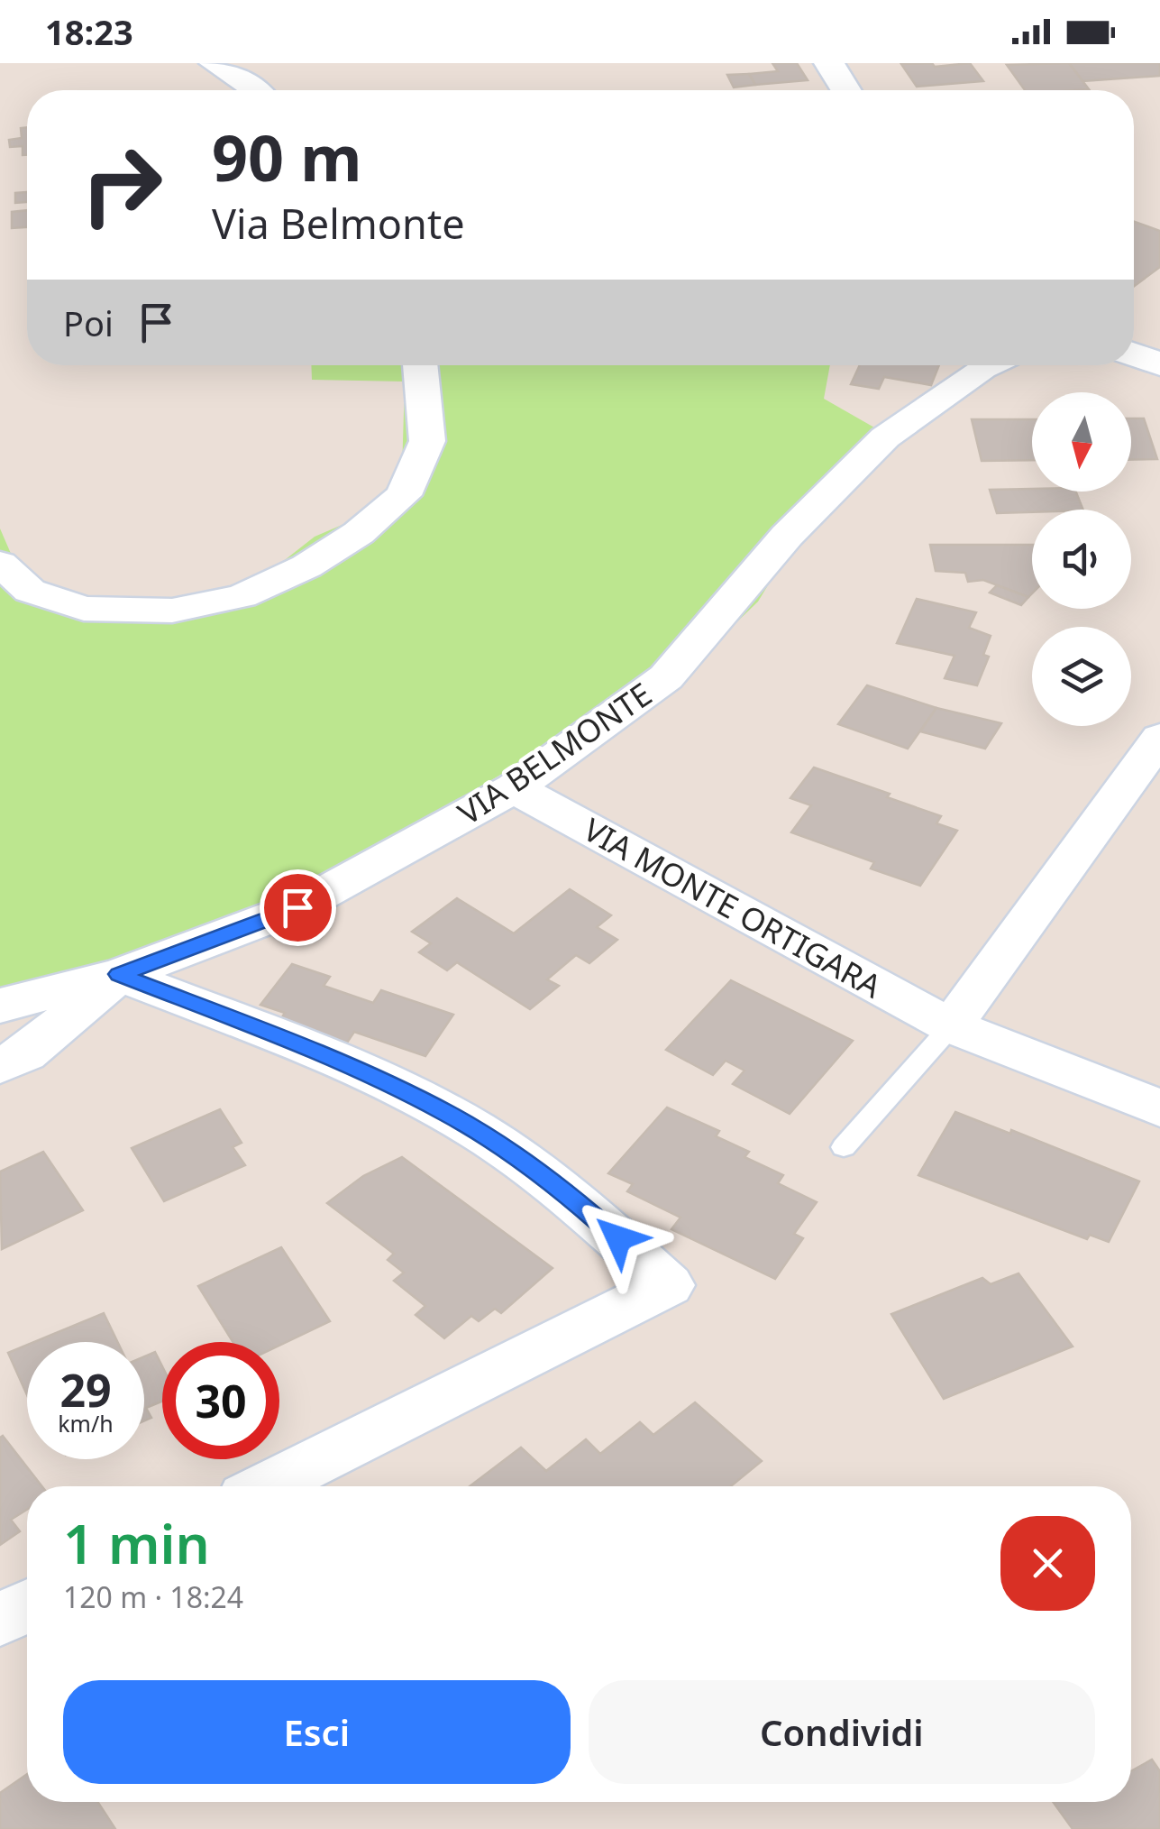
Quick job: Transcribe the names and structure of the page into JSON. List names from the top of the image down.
{
  "streets": {
    "street": ["VIA BELMONTE", "VIA MONTE ORTIGARA"]
  },
  "crossings": [
    ["VIA BELMONTE", "VIA MONTE ORTIGARA"]
  ],
  "north": "bottom",
  "page": {
    "status": "18:23",
    "turn": ["90 m", "Via Belmonte"],
    "then": "Poi",
    "speed": "29 km/h",
    "limit": "30",
    "heading": ["1 min", "120 m · 18:24"],
    "buttons": ["Esci", "Condividi"]
  }
}
